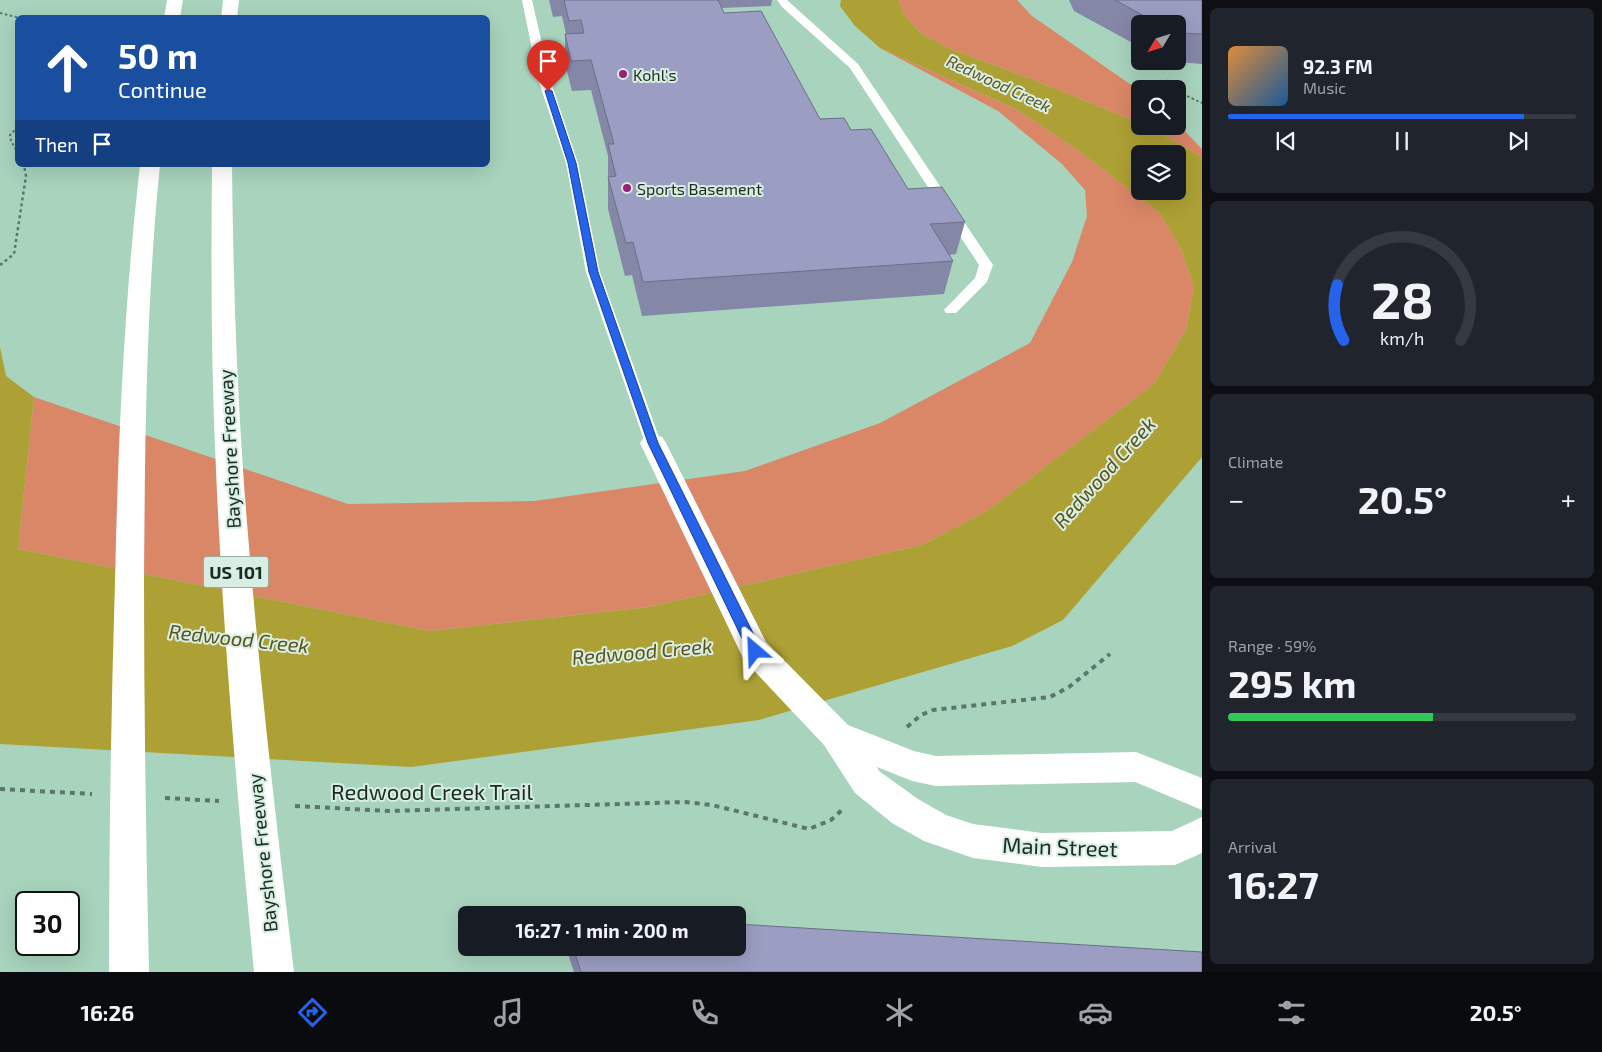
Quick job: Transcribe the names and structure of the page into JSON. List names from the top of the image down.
{
  "streets": {
    "main road": ["Bayshore Freeway", "US 101", "Main Street"],
    "path": ["Redwood Creek Trail"]
  },
  "water": ["Redwood Creek"],
  "places": ["Kohl's", "Sports Basement"],
  "north": "bottom left",
  "page": {
    "turn": ["50 m", "Continue"],
    "song": ["92.3 FM", "Music"],
    "then": "Then",
    "tile": [
      "Climate",
      ["Range · 59%", "295 km"],
      ["Arrival", "16:27"]
    ],
    "heat": ["−", "20.5°", "+"],
    "limit": "30",
    "trip": "16:27 · 1 min · 200 m",
    "tabs": ["16:26", "20.5°"],
    "gauge": ["28", "km/h"]
  }
}
